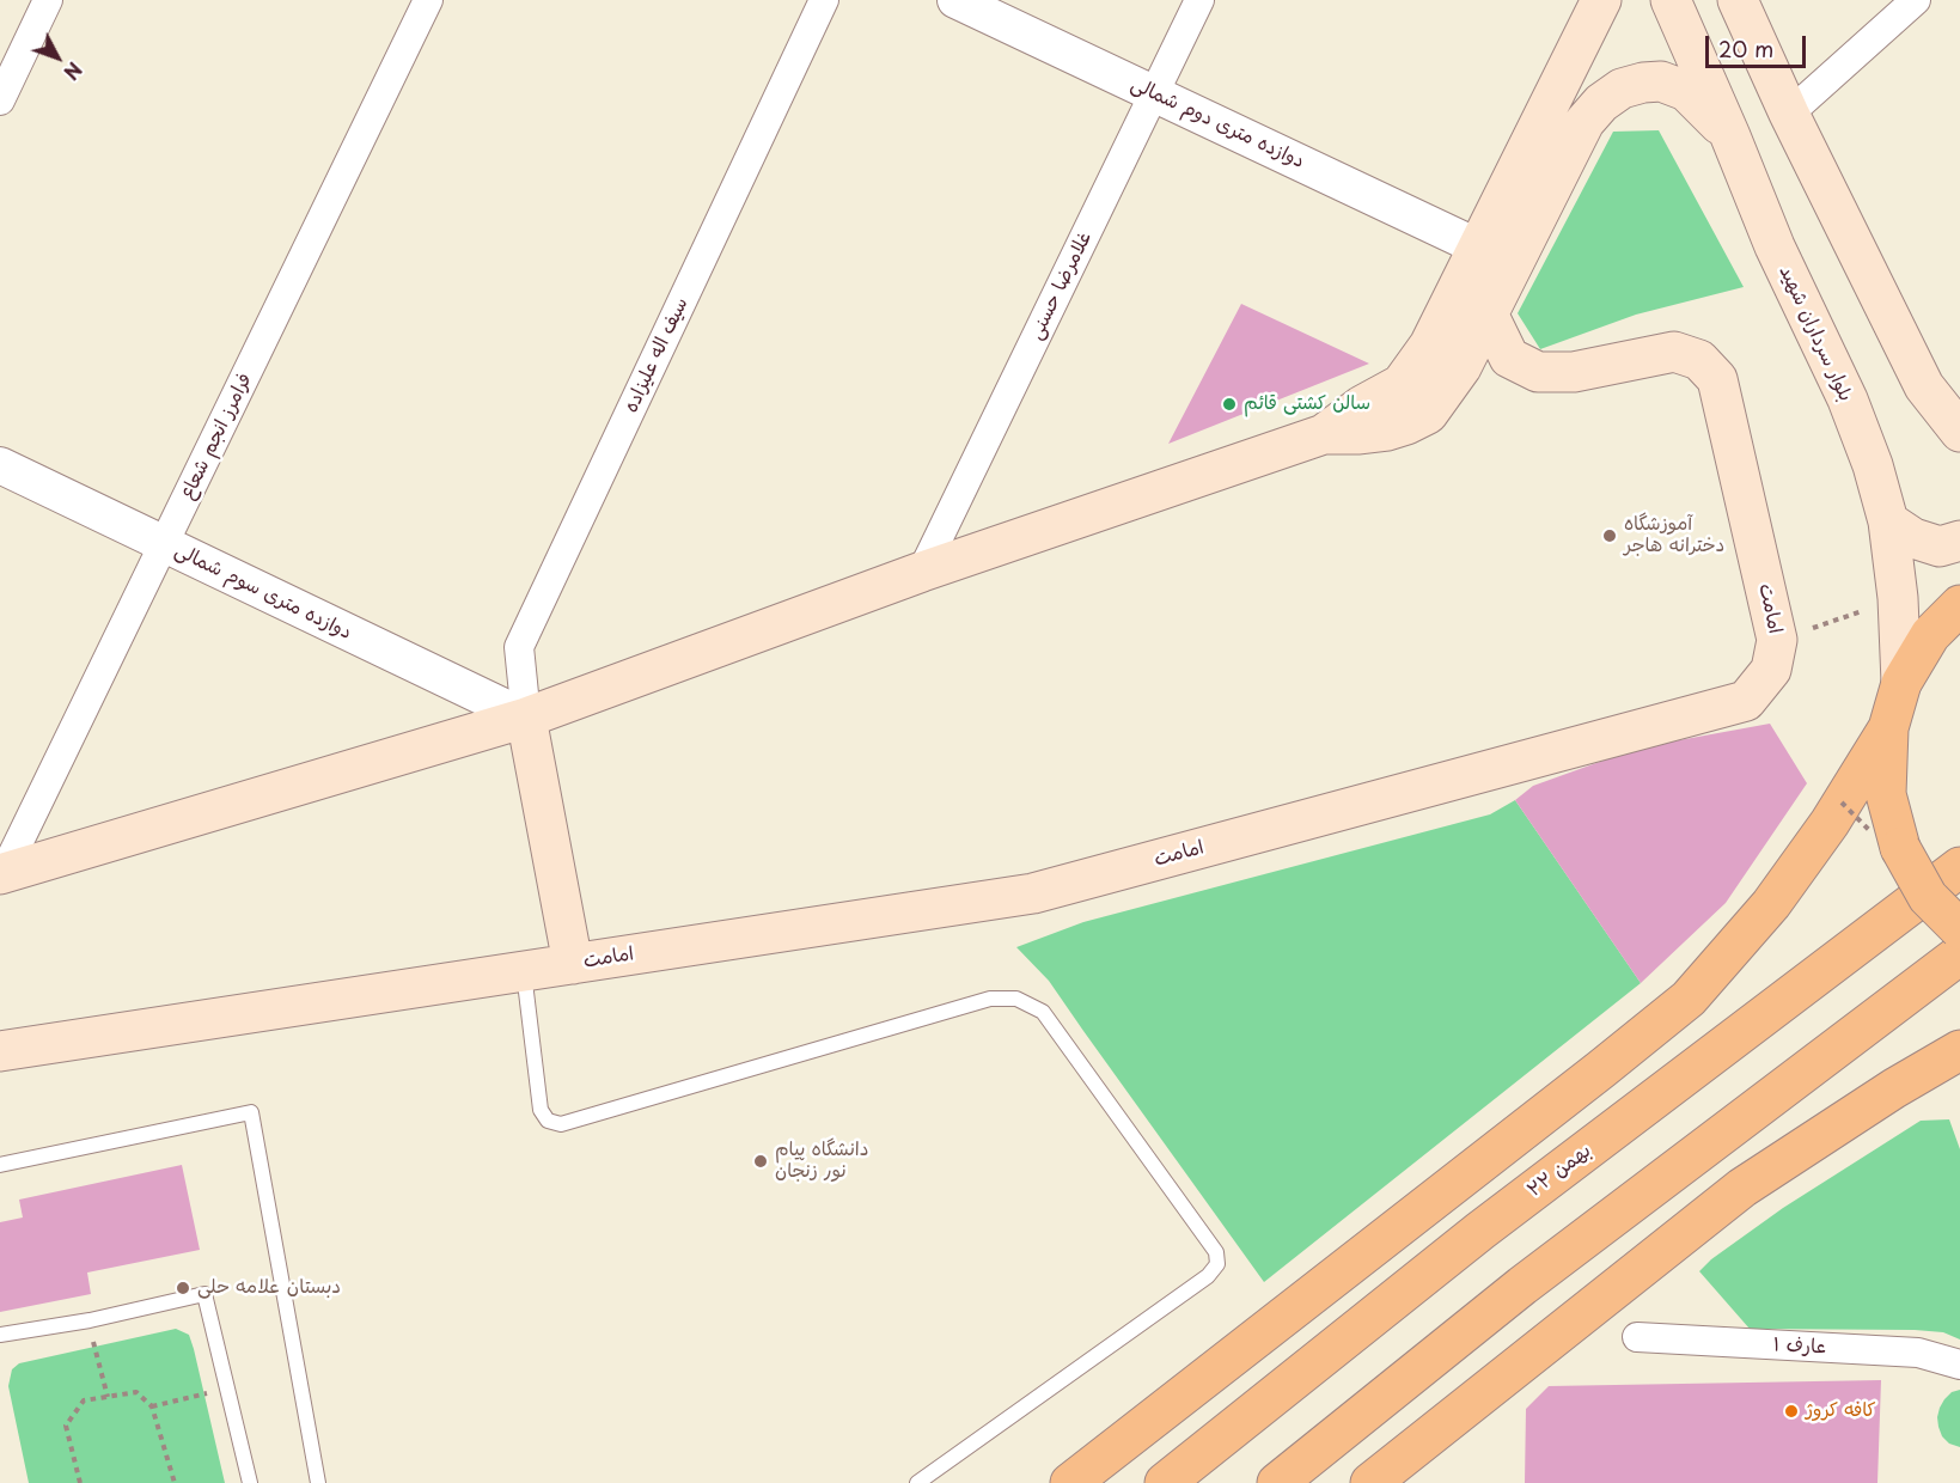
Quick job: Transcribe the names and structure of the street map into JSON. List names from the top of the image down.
{
  "streets": {
    "highway": ["۲۲ بهمن"],
    "main road": ["بلوار سرداران شهید", "امامت"],
    "street": [
      "دوازده متری دوم شمالی",
      "غلامرضا حسنی",
      "سیف اله علیزاده",
      "فرامرز انجم شعاع",
      "دوازده متری سوم شمالی",
      "عارف ۱"
    ]
  },
  "crossings": [
    ["دوازده متری دوم شمالی", "غلامرضا حسنی"],
    ["سیف اله علیزاده", "دوازده متری سوم شمالی"],
    ["فرامرز انجم شعاع", "دوازده متری سوم شمالی"]
  ],
  "places": [
    "سالن کشتی قائم",
    "آموزشگاه دخترانه هاجر",
    "دانشگاه پیام نور زنجان",
    "دبستان علامه حلی",
    "کافه کروژ"
  ],
  "scale_bar": "20 m",
  "north": "bottom right"
}
